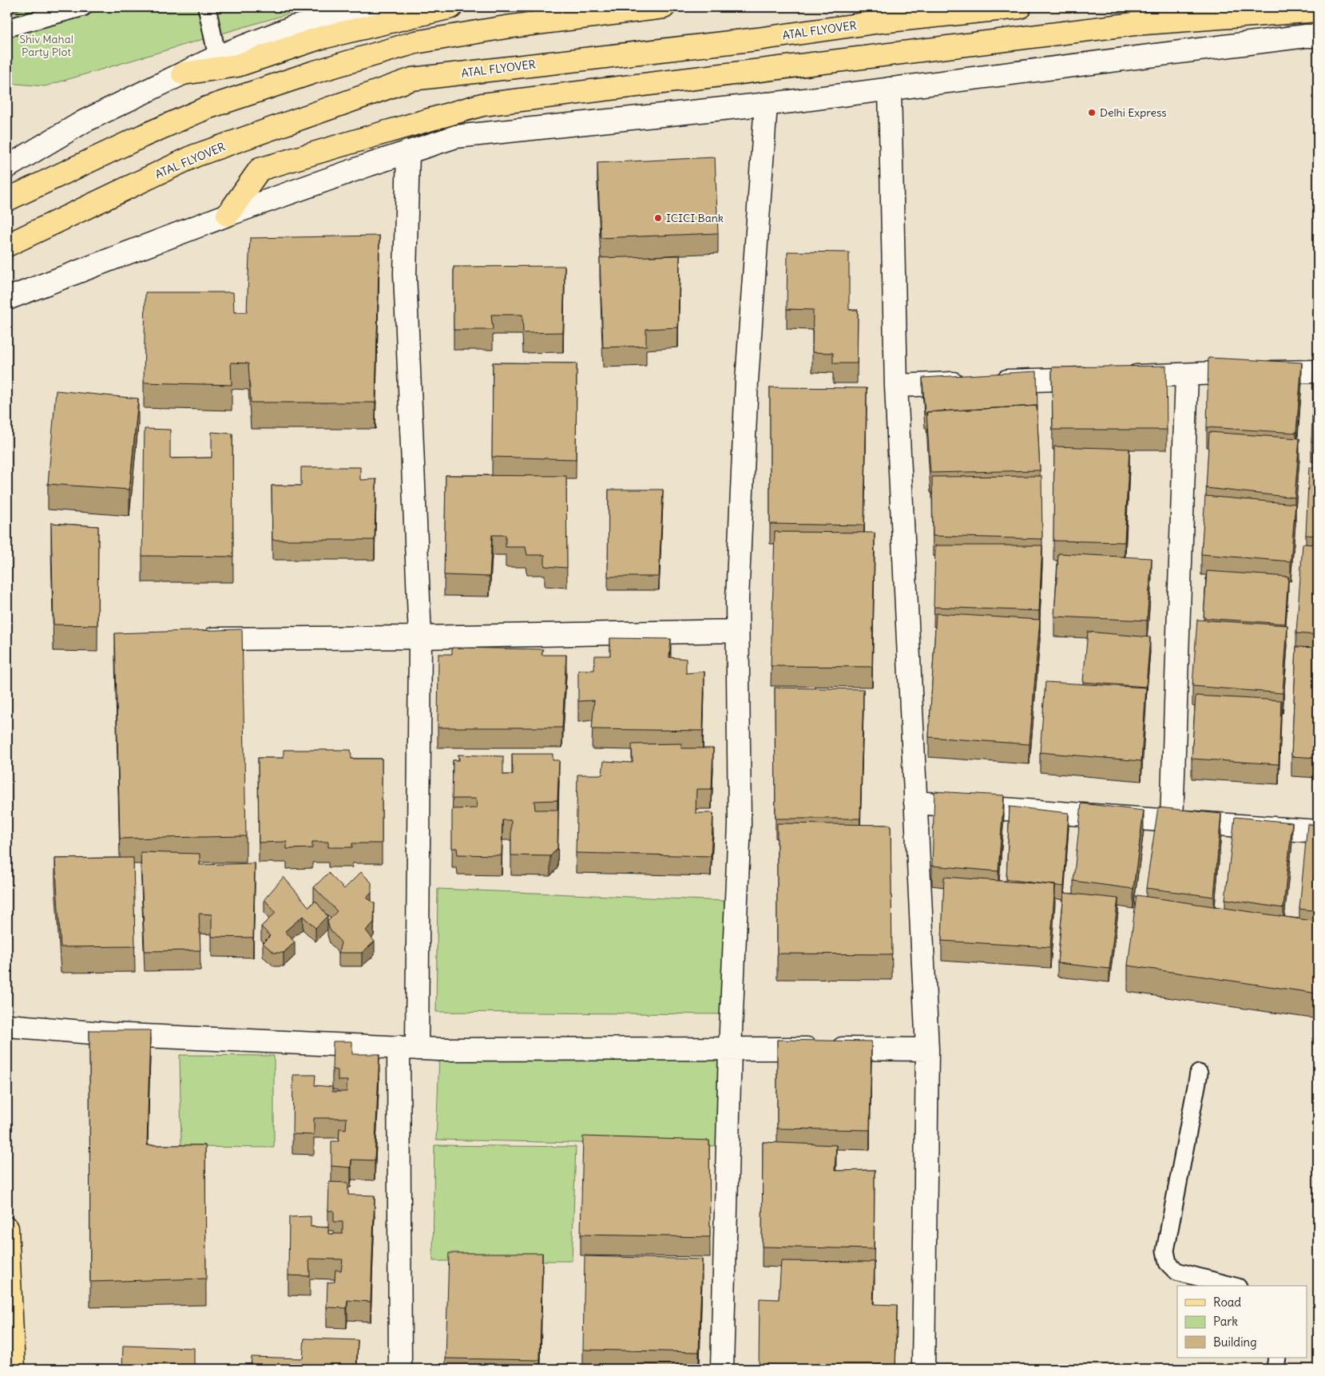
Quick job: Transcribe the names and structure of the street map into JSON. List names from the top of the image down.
{
  "streets": {
    "main road": ["ATAL FLYOVER"]
  },
  "parks": ["Shiv Mahal Party Plot"],
  "places": ["Delhi Express", "ICICI Bank"],
  "legend": ["Road", "Park", "Building"]
}
